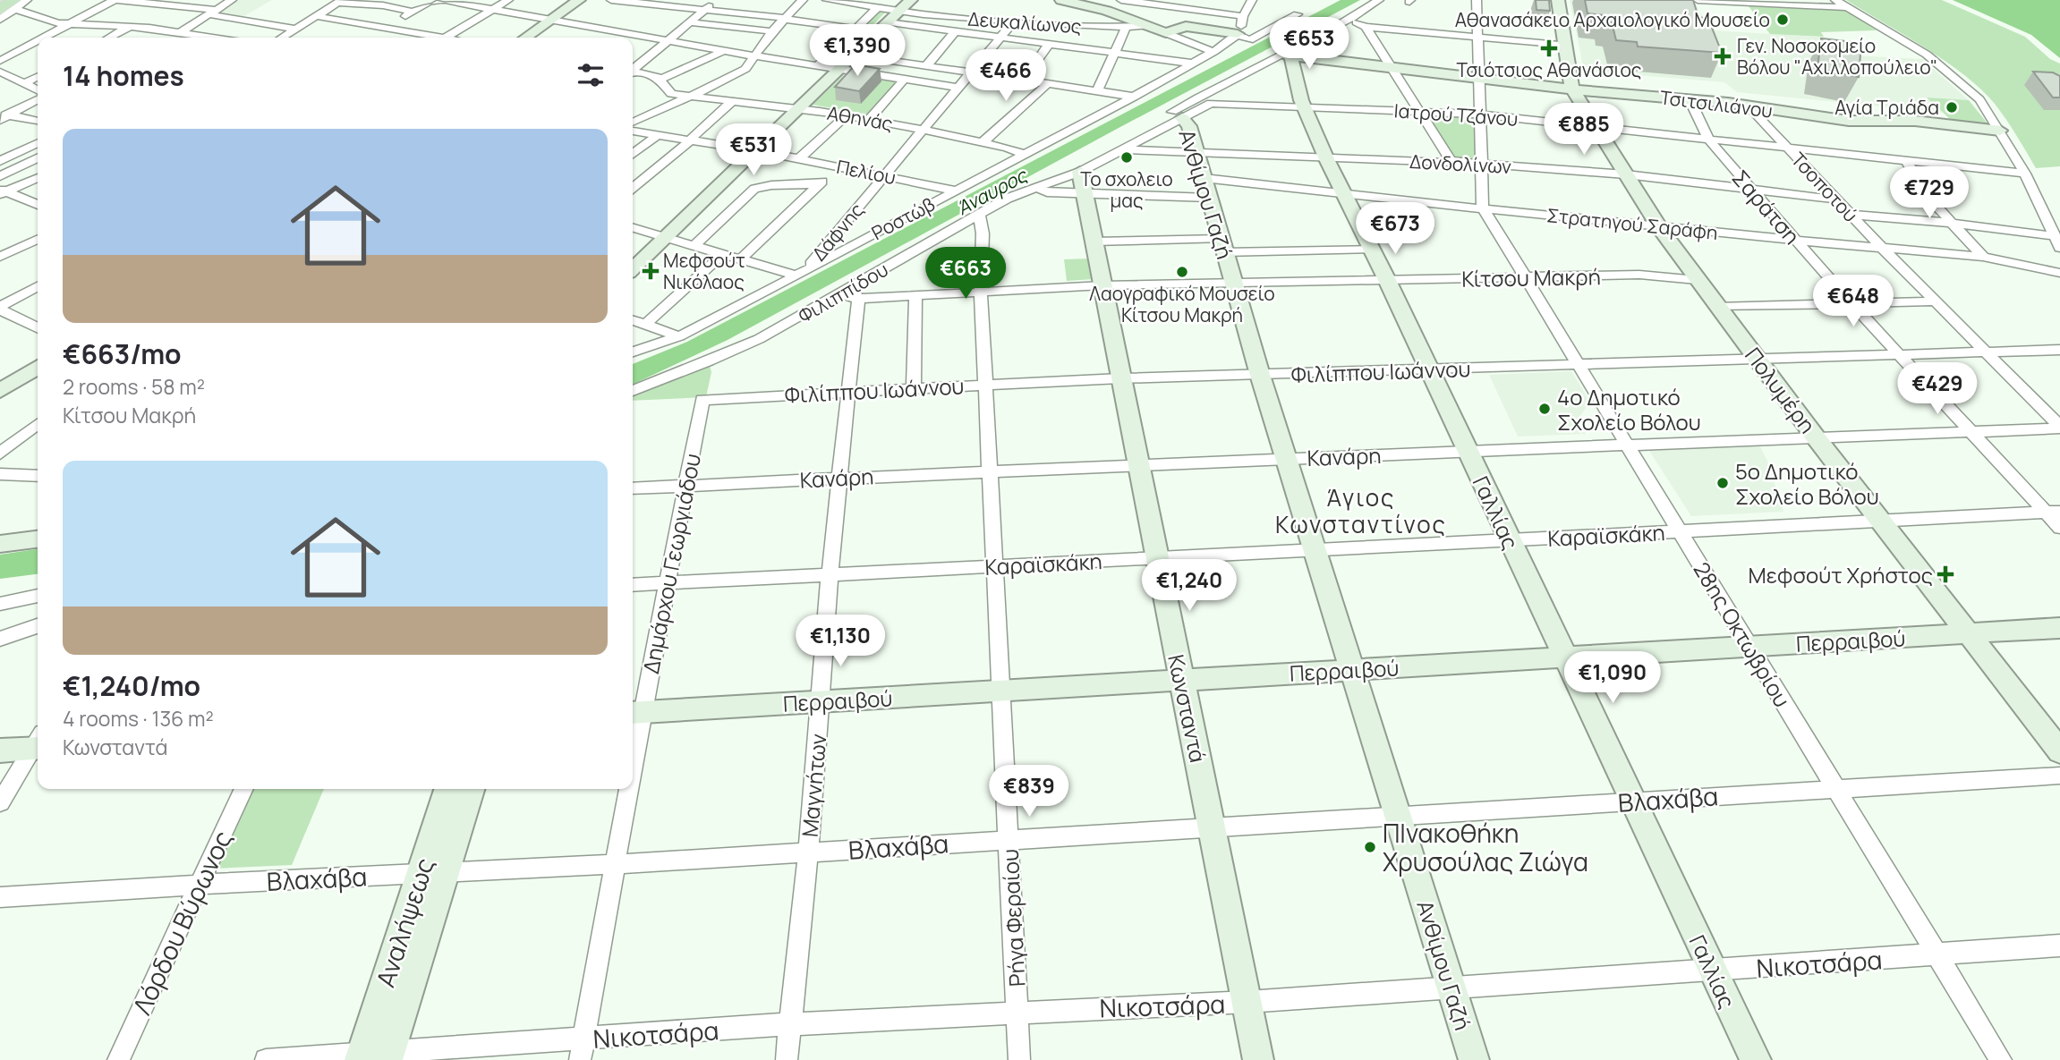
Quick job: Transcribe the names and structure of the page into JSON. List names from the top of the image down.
{
  "streets": {
    "street": [
      "Δευκαλίωνος",
      "Τσιτσιλιάνου",
      "Ιατρού Τζάνου",
      "Αθηνάς",
      "Δονδολίνων",
      "Πελίου",
      "Τσοποτού",
      "Ανθίμου Γαζή",
      "Σαράτση",
      "Ροστώβ",
      "Στρατηγού Σαράφη",
      "Δάφνης",
      "Κίτσου Μακρή",
      "Φιλιππίδου",
      "Φιλίππου Ιωάννου",
      "Πολυμέρη",
      "Κανάρη",
      "Γαλλίας",
      "Καραϊσκάκη",
      "Δημάρχου Γεωργιάδου",
      "28ης Οκτωβρίου",
      "Περραιβού",
      "Κωνσταντά",
      "Μαγνήτων",
      "Βλαχάβα",
      "Ρήγα Φεραίου",
      "Λόρδου Βύρωνος",
      "Αναλήψεως",
      "Νικοτσάρα"
    ]
  },
  "crossings": [
    ["Δευκαλίωνος", "Δάφνης"],
    ["Τσιτσιλιάνου", "Τσοποτού"],
    ["Τσιτσιλιάνου", "Σαράτση"],
    ["Τσιτσιλιάνου", "Φιλιππίδου"],
    ["Τσιτσιλιάνου", "Πολυμέρη"],
    ["Τσιτσιλιάνου", "Γαλλίας"],
    ["Ιατρού Τζάνου", "Δονδολίνων"],
    ["Ιατρού Τζάνου", "Τσοποτού"],
    ["Ιατρού Τζάνου", "Ανθίμου Γαζή"],
    ["Ιατρού Τζάνου", "Σαράτση"],
    ["Ιατρού Τζάνου", "Φιλιππίδου"],
    ["Ιατρού Τζάνου", "Πολυμέρη"],
    ["Ιατρού Τζάνου", "Γαλλίας"],
    ["Αθηνάς", "Ροστώβ"],
    ["Αθηνάς", "Δάφνης"],
    ["Δονδολίνων", "Τσοποτού"],
    ["Δονδολίνων", "Ανθίμου Γαζή"],
    ["Δονδολίνων", "Σαράτση"],
    ["Δονδολίνων", "Φιλιππίδου"],
    ["Δονδολίνων", "Πολυμέρη"],
    ["Δονδολίνων", "Γαλλίας"],
    ["Πελίου", "Ροστώβ"],
    ["Πελίου", "Δάφνης"],
    ["Τσοποτού", "Στρατηγού Σαράφη"],
    ["Τσοποτού", "Φιλίππου Ιωάννου"],
    ["Τσοποτού", "Κανάρη"],
    ["Ανθίμου Γαζή", "Στρατηγού Σαράφη"],
    ["Ανθίμου Γαζή", "Κίτσου Μακρή"],
    ["Ανθίμου Γαζή", "Φιλίππου Ιωάννου"],
    ["Ανθίμου Γαζή", "Κανάρη"],
    ["Ανθίμου Γαζή", "Καραϊσκάκη"],
    ["Ανθίμου Γαζή", "Περραιβού"],
    ["Ανθίμου Γαζή", "Βλαχάβα"],
    ["Ανθίμου Γαζή", "Νικοτσάρα"],
    ["Σαράτση", "Στρατηγού Σαράφη"],
    ["Σαράτση", "Φιλίππου Ιωάννου"],
    ["Σαράτση", "Κανάρη"],
    ["Σαράτση", "Καραϊσκάκη"],
    ["Ροστώβ", "Δάφνης"],
    ["Στρατηγού Σαράφη", "Φιλιππίδου"],
    ["Στρατηγού Σαράφη", "Πολυμέρη"],
    ["Στρατηγού Σαράφη", "Γαλλίας"],
    ["Στρατηγού Σαράφη", "28ης Οκτωβρίου"],
    ["Στρατηγού Σαράφη", "Κωνσταντά"],
    ["Κίτσου Μακρή", "Φιλιππίδου"],
    ["Κίτσου Μακρή", "Πολυμέρη"],
    ["Κίτσου Μακρή", "Γαλλίας"],
    ["Κίτσου Μακρή", "28ης Οκτωβρίου"],
    ["Κίτσου Μακρή", "Κωνσταντά"],
    ["Κίτσου Μακρή", "Μαγνήτων"],
    ["Κίτσου Μακρή", "Ρήγα Φεραίου"],
    ["Φιλιππίδου", "Γαλλίας"],
    ["Φιλιππίδου", "Κωνσταντά"],
    ["Φιλιππίδου", "Μαγνήτων"],
    ["Φιλιππίδου", "Ρήγα Φεραίου"],
    ["Φιλίππου Ιωάννου", "Πολυμέρη"],
    ["Φιλίππου Ιωάννου", "Γαλλίας"],
    ["Φιλίππου Ιωάννου", "Δημάρχου Γεωργιάδου"],
    ["Φιλίππου Ιωάννου", "28ης Οκτωβρίου"],
    ["Φιλίππου Ιωάννου", "Κωνσταντά"],
    ["Φιλίππου Ιωάννου", "Μαγνήτων"],
    ["Φιλίππου Ιωάννου", "Ρήγα Φεραίου"],
    ["Πολυμέρη", "Κανάρη"],
    ["Πολυμέρη", "Καραϊσκάκη"],
    ["Πολυμέρη", "Περραιβού"],
    ["Κανάρη", "Γαλλίας"],
    ["Κανάρη", "Δημάρχου Γεωργιάδου"],
    ["Κανάρη", "28ης Οκτωβρίου"],
    ["Κανάρη", "Κωνσταντά"],
    ["Κανάρη", "Μαγνήτων"],
    ["Κανάρη", "Ρήγα Φεραίου"],
    ["Γαλλίας", "Καραϊσκάκη"],
    ["Γαλλίας", "Περραιβού"],
    ["Γαλλίας", "Βλαχάβα"],
    ["Γαλλίας", "Νικοτσάρα"],
    ["Καραϊσκάκη", "Δημάρχου Γεωργιάδου"],
    ["Καραϊσκάκη", "28ης Οκτωβρίου"],
    ["Καραϊσκάκη", "Κωνσταντά"],
    ["Καραϊσκάκη", "Μαγνήτων"],
    ["Καραϊσκάκη", "Ρήγα Φεραίου"],
    ["Δημάρχου Γεωργιάδου", "Περραιβού"],
    ["Δημάρχου Γεωργιάδου", "Βλαχάβα"],
    ["Δημάρχου Γεωργιάδου", "Νικοτσάρα"],
    ["28ης Οκτωβρίου", "Περραιβού"],
    ["28ης Οκτωβρίου", "Βλαχάβα"],
    ["28ης Οκτωβρίου", "Νικοτσάρα"],
    ["Περραιβού", "Κωνσταντά"],
    ["Περραιβού", "Μαγνήτων"],
    ["Περραιβού", "Ρήγα Φεραίου"],
    ["Κωνσταντά", "Βλαχάβα"],
    ["Κωνσταντά", "Νικοτσάρα"],
    ["Μαγνήτων", "Βλαχάβα"],
    ["Μαγνήτων", "Νικοτσάρα"],
    ["Βλαχάβα", "Ρήγα Φεραίου"],
    ["Βλαχάβα", "Λόρδου Βύρωνος"],
    ["Βλαχάβα", "Αναλήψεως"],
    ["Ρήγα Φεραίου", "Νικοτσάρα"],
    ["Αναλήψεως", "Νικοτσάρα"]
  ],
  "districts": ["Άγιος Κωνσταντίνος"],
  "water": ["Άναυρος"],
  "places": {
    "other": [
      "Αθανασάκειο Αρχαιολογικό Μουσείο",
      "Αγία Τριάδα",
      "Το σχολειο μας",
      "Λαογραφικό Μουσείο Κίτσου Μακρή",
      "4ο Δημοτικό Σχολείο Βόλου",
      "5ο Δημοτικό Σχολείο Βόλου",
      "ΠΙνακοθήκη Χρυσούλας Ζιώγα"
    ],
    "health": [
      "Τσιότσιος Αθανάσιος",
      "Γεν. Νοσοκομείο Βόλου \"Αχιλλοπούλειο\"",
      "Μεφσούτ Νικόλαος",
      "Μεφσούτ Χρήστος"
    ]
  },
  "page": {
    "price": [
      "€653",
      "€1,390",
      "€466",
      "€885",
      "€531",
      "€729",
      "€673",
      "€663",
      "€648",
      "€429",
      "€1,240",
      "€1,130",
      "€1,090",
      "€839"
    ],
    "heading": "14 homes",
    "list": [
      {
        "name": "€663/mo",
        "note": "2 rooms · 58 m² · Κίτσου Μακρή"
      },
      {
        "name": "€1,240/mo",
        "note": "4 rooms · 136 m² · Κωνσταντά"
      }
    ]
  }
}
